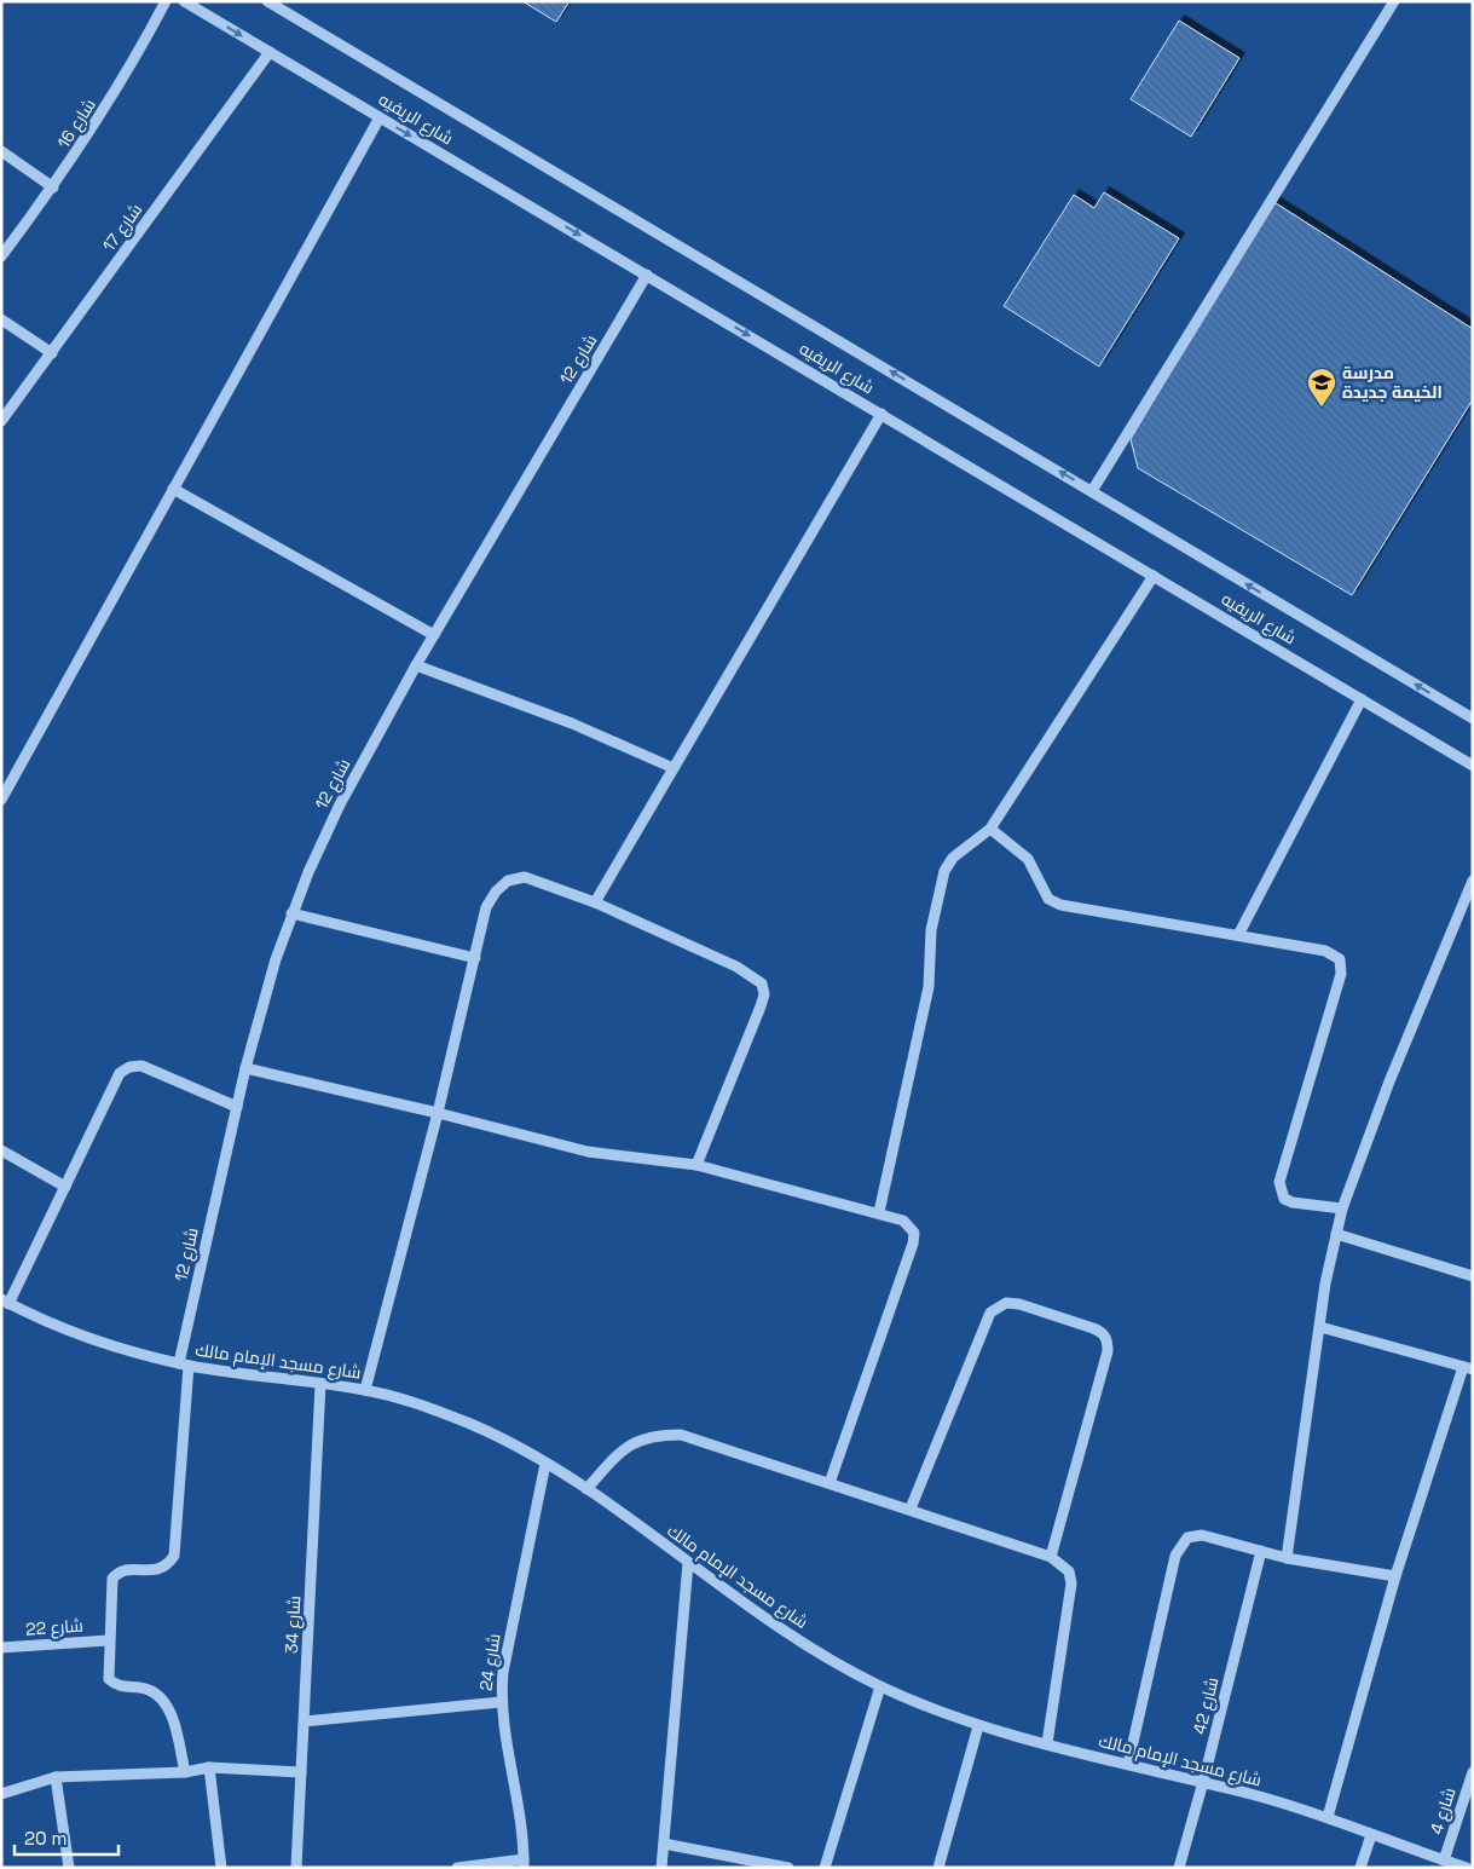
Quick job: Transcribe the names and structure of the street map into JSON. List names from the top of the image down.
{
  "streets": {
    "street": [
      "شارع الريفيه",
      "شارع 16",
      "شارع 17",
      "شارع 12",
      "شارع مسجد الإمام مالك",
      "شارع 34",
      "شارع 22",
      "شارع 24",
      "شارع 42",
      "شارع 4"
    ]
  },
  "crossings": [
    ["شارع الريفيه", "شارع 17"],
    ["شارع الريفيه", "شارع 12"],
    ["شارع 12", "شارع مسجد الإمام مالك"],
    ["شارع 12", "شارع 22"],
    ["شارع مسجد الإمام مالك", "شارع 34"],
    ["شارع مسجد الإمام مالك", "شارع 24"],
    ["شارع مسجد الإمام مالك", "شارع 42"],
    ["شارع مسجد الإمام مالك", "شارع 4"]
  ],
  "places": {
    "school or university": ["مدرسة الخيمة جديدة"]
  },
  "scale_bar": "20 m"
}
